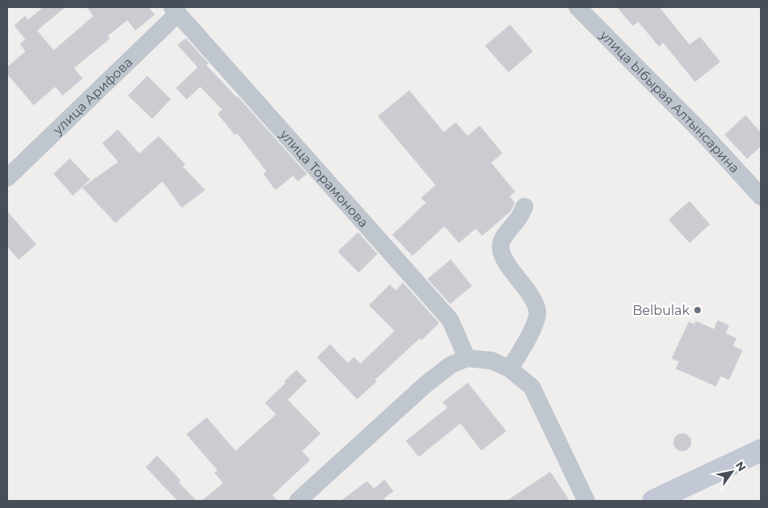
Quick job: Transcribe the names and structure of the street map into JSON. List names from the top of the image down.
{
  "streets": {
    "street": ["улица Арифова", "улица Ыбырая Алтынсарина", "улица Торамонова"]
  },
  "crossings": [
    ["улица Арифова", "улица Торамонова"]
  ],
  "places": ["Belbulak"],
  "north": "top right"
}
